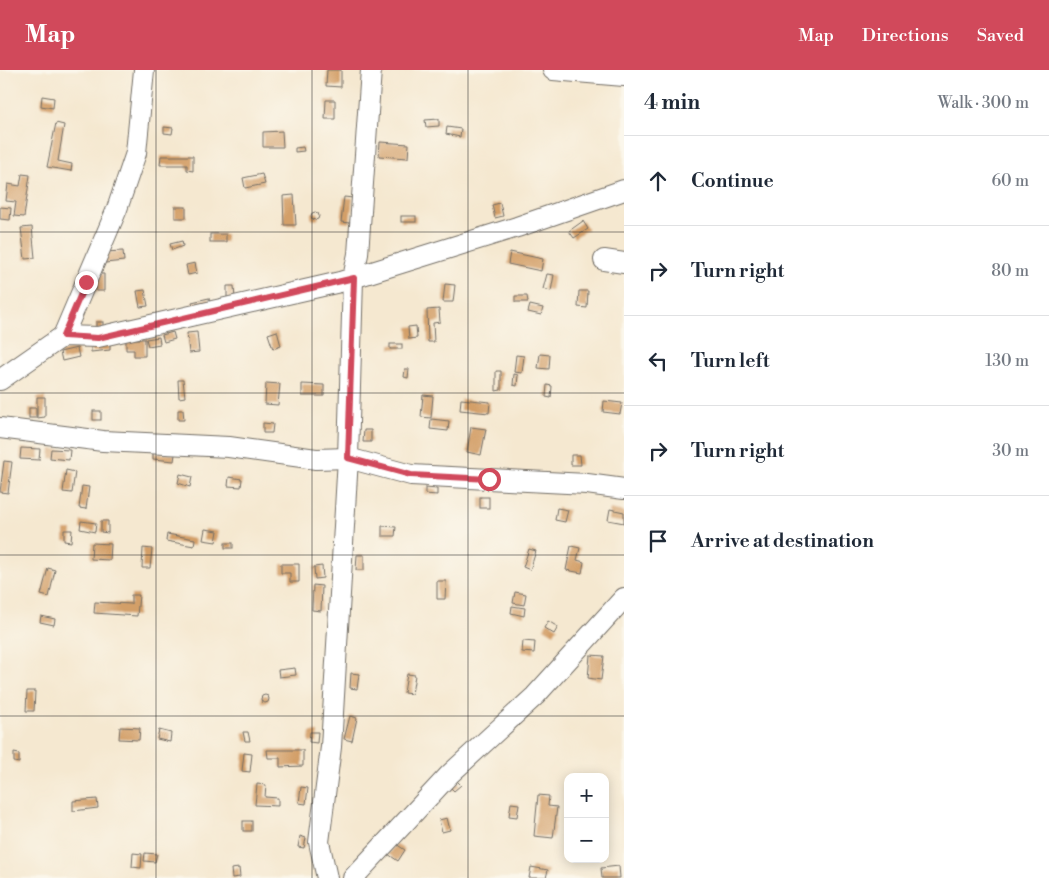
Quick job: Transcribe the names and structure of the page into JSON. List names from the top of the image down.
{
  "page": {
    "header": "Map",
    "nav": ["Map", "Directions", "Saved"],
    "heading": ["4 min", "Walk · 300 m"],
    "list": [
      ["Continue", "60 m"],
      ["Turn right", "80 m"],
      ["Turn left", "130 m"],
      ["Turn right", "30 m"],
      "Arrive at destination"
    ],
    "map_buttons": ["+", "−"]
  }
}
